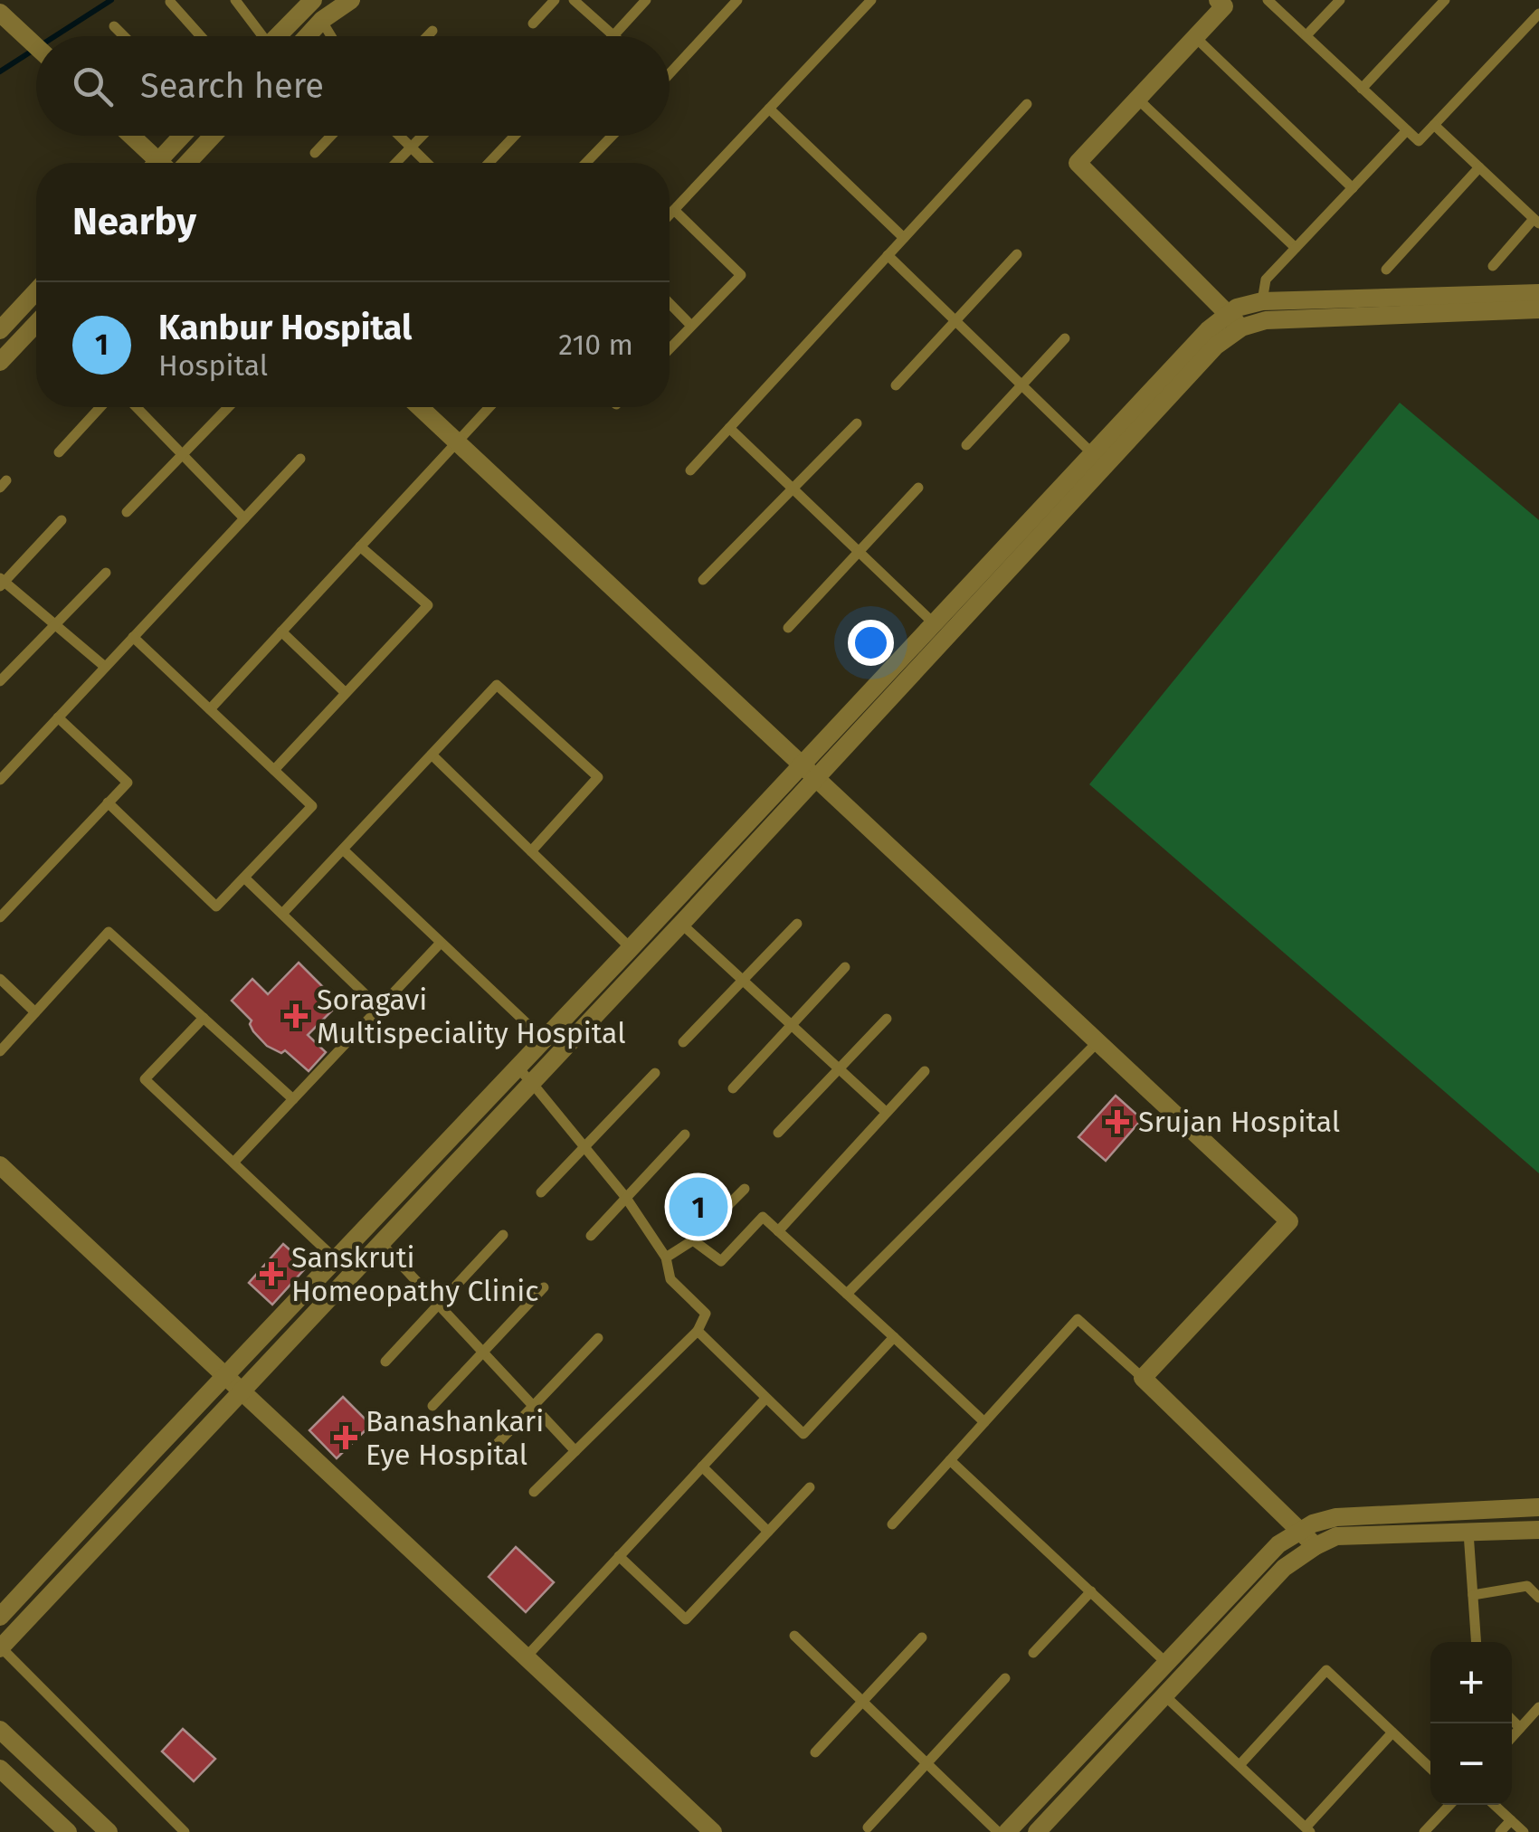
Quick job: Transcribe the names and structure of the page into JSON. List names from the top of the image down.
{
  "places": {
    "health": [
      "Soragavi Multispeciality Hospital",
      "Srujan Hospital",
      "Sanskruti Homeopathy Clinic",
      "Banashankari Eye Hospital"
    ]
  },
  "page": {
    "search": "Search here",
    "heading": "Nearby",
    "list": [
      {
        "mark": "1",
        "name": "Kanbur Hospital",
        "note": "Hospital",
        "value": "210 m"
      }
    ],
    "pins": "1",
    "map_buttons": ["+", "−"]
  }
}
